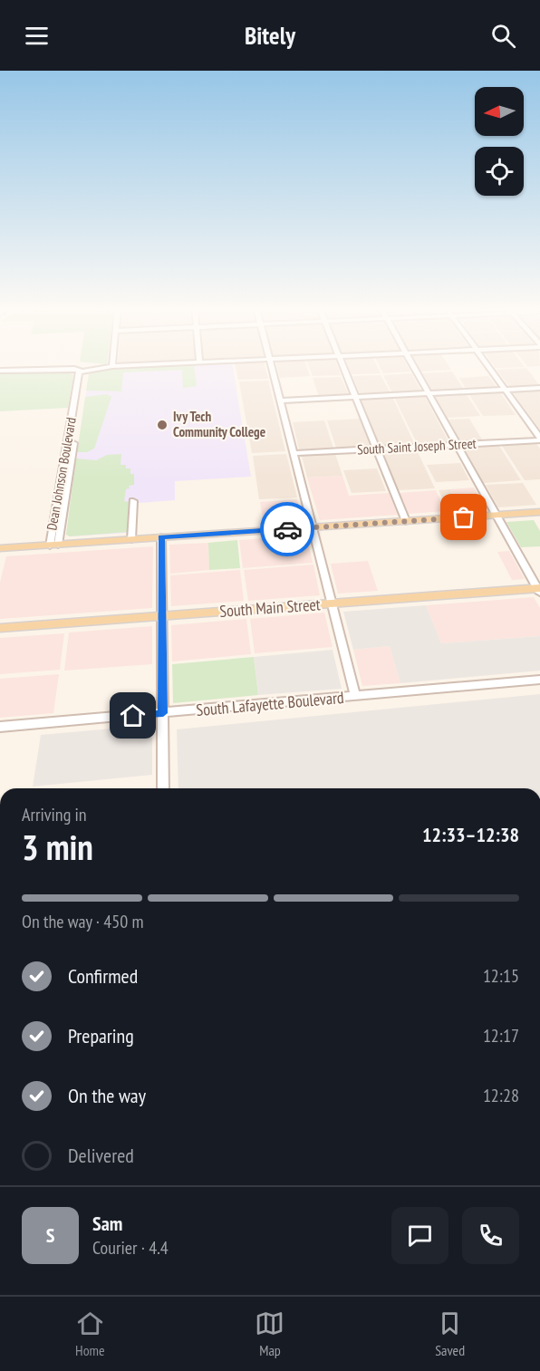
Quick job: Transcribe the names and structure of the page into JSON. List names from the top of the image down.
{
  "streets": {
    "main road": ["South Main Street"],
    "street": ["South Saint Joseph Street", "Dean Johnson Boulevard", "South Lafayette Boulevard"]
  },
  "places": ["Ivy Tech Community College"],
  "north": "left",
  "page": {
    "header": "Bitely",
    "heading": ["3 min", "Arriving in", "12:33–12:38"],
    "panel": ["Sam", "Courier · 4.4"],
    "bar": "On the way · 450 m",
    "list": [
      ["Confirmed", "12:15"],
      ["Preparing", "12:17"],
      ["On the way", "12:28"],
      "Delivered"
    ],
    "round": "S",
    "tabs": ["Home", "Map", "Saved"]
  }
}
